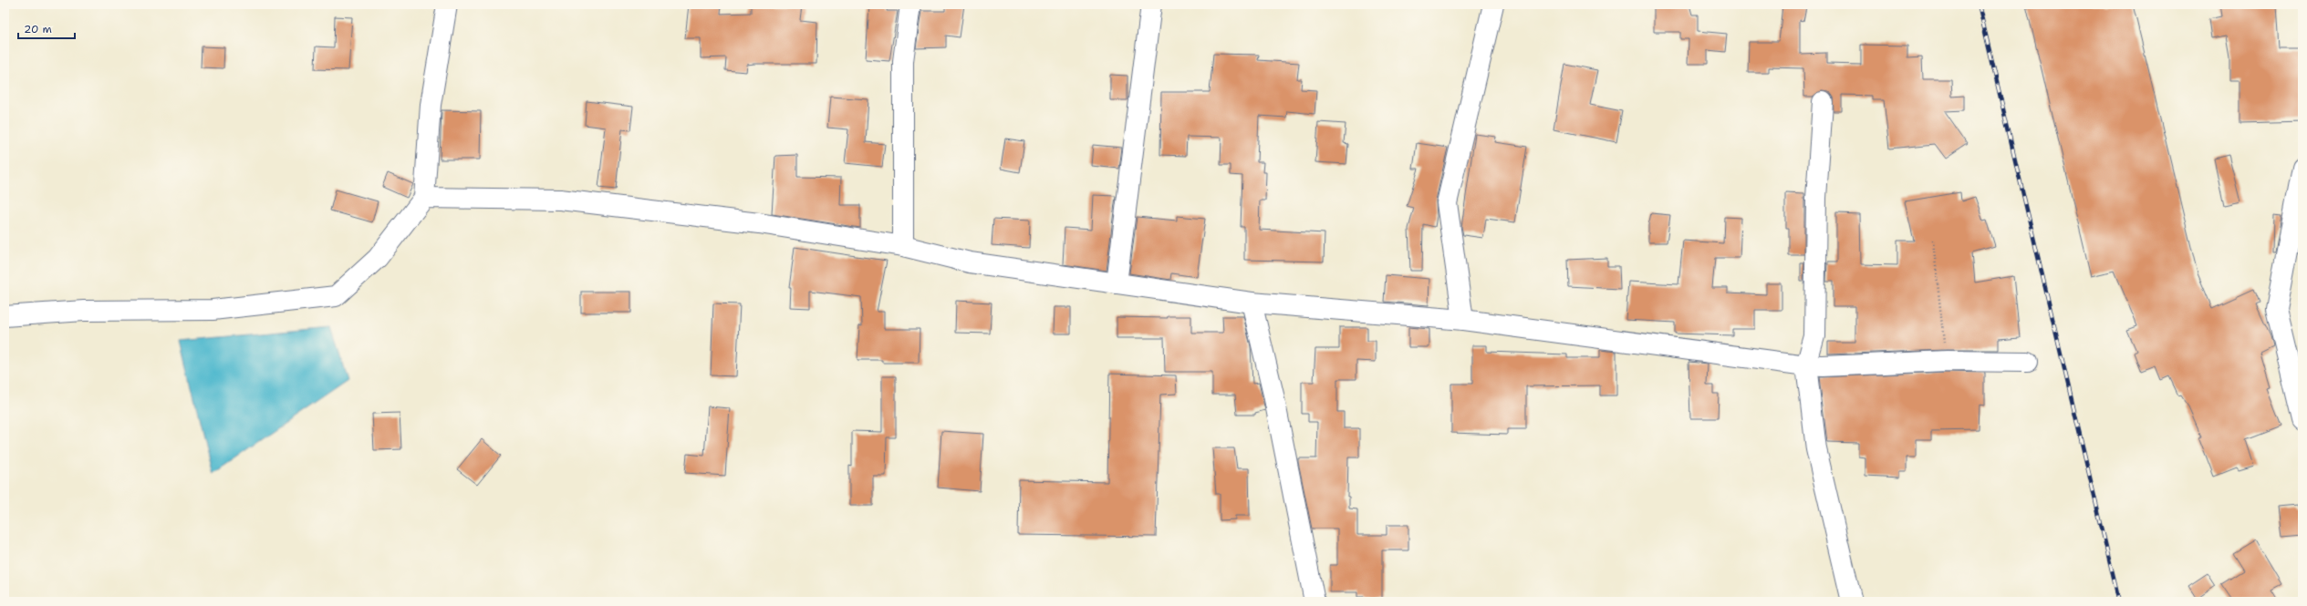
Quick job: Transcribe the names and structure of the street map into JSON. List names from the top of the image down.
{
  "scale_bar": "20 m"
}
